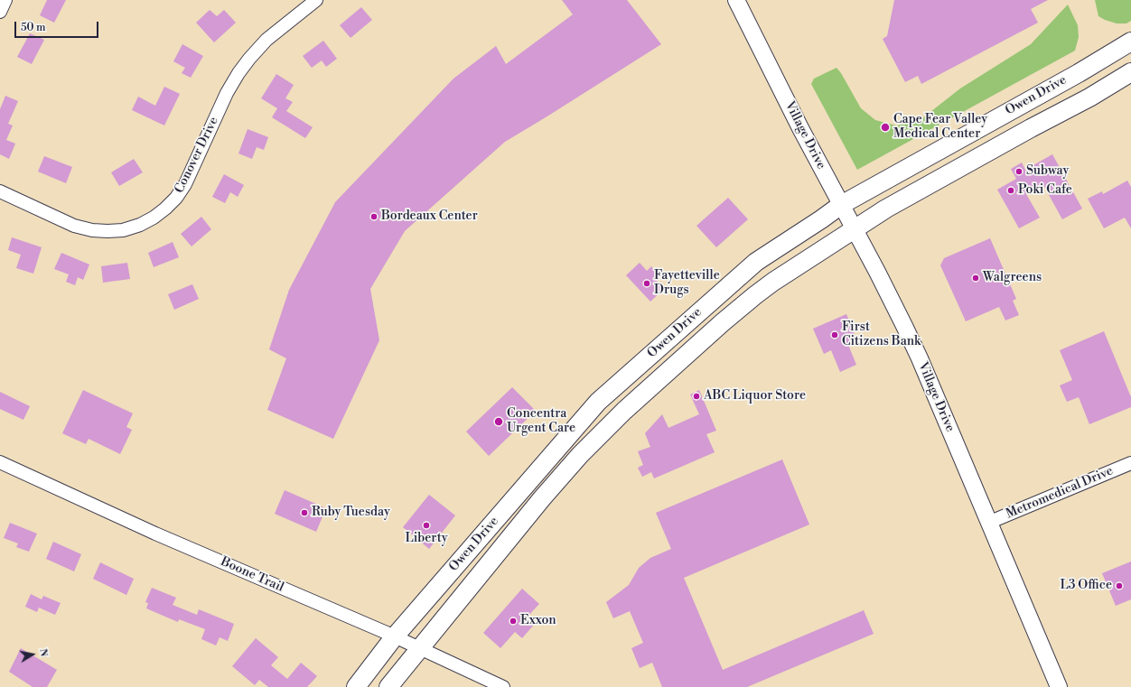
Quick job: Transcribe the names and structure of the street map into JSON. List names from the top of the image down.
{
  "streets": {
    "highway": ["Owen Drive"],
    "main road": ["Village Drive"],
    "street": ["Conover Drive", "Metromedical Drive", "Boone Trail"]
  },
  "crossings": [
    ["Owen Drive", "Village Drive"],
    ["Owen Drive", "Boone Trail"],
    ["Village Drive", "Metromedical Drive"]
  ],
  "places": [
    "Cape Fear Valley Medical Center",
    "Subway",
    "Poki Cafe",
    "Bordeaux Center",
    "Walgreens",
    "Fayetteville Drugs",
    "First Citizens Bank",
    "ABC Liquor Store",
    "Concentra Urgent Care",
    "Ruby Tuesday",
    "Liberty",
    "L3 Office",
    "Exxon"
  ],
  "scale_bar": "50 m",
  "north": "right"
}
